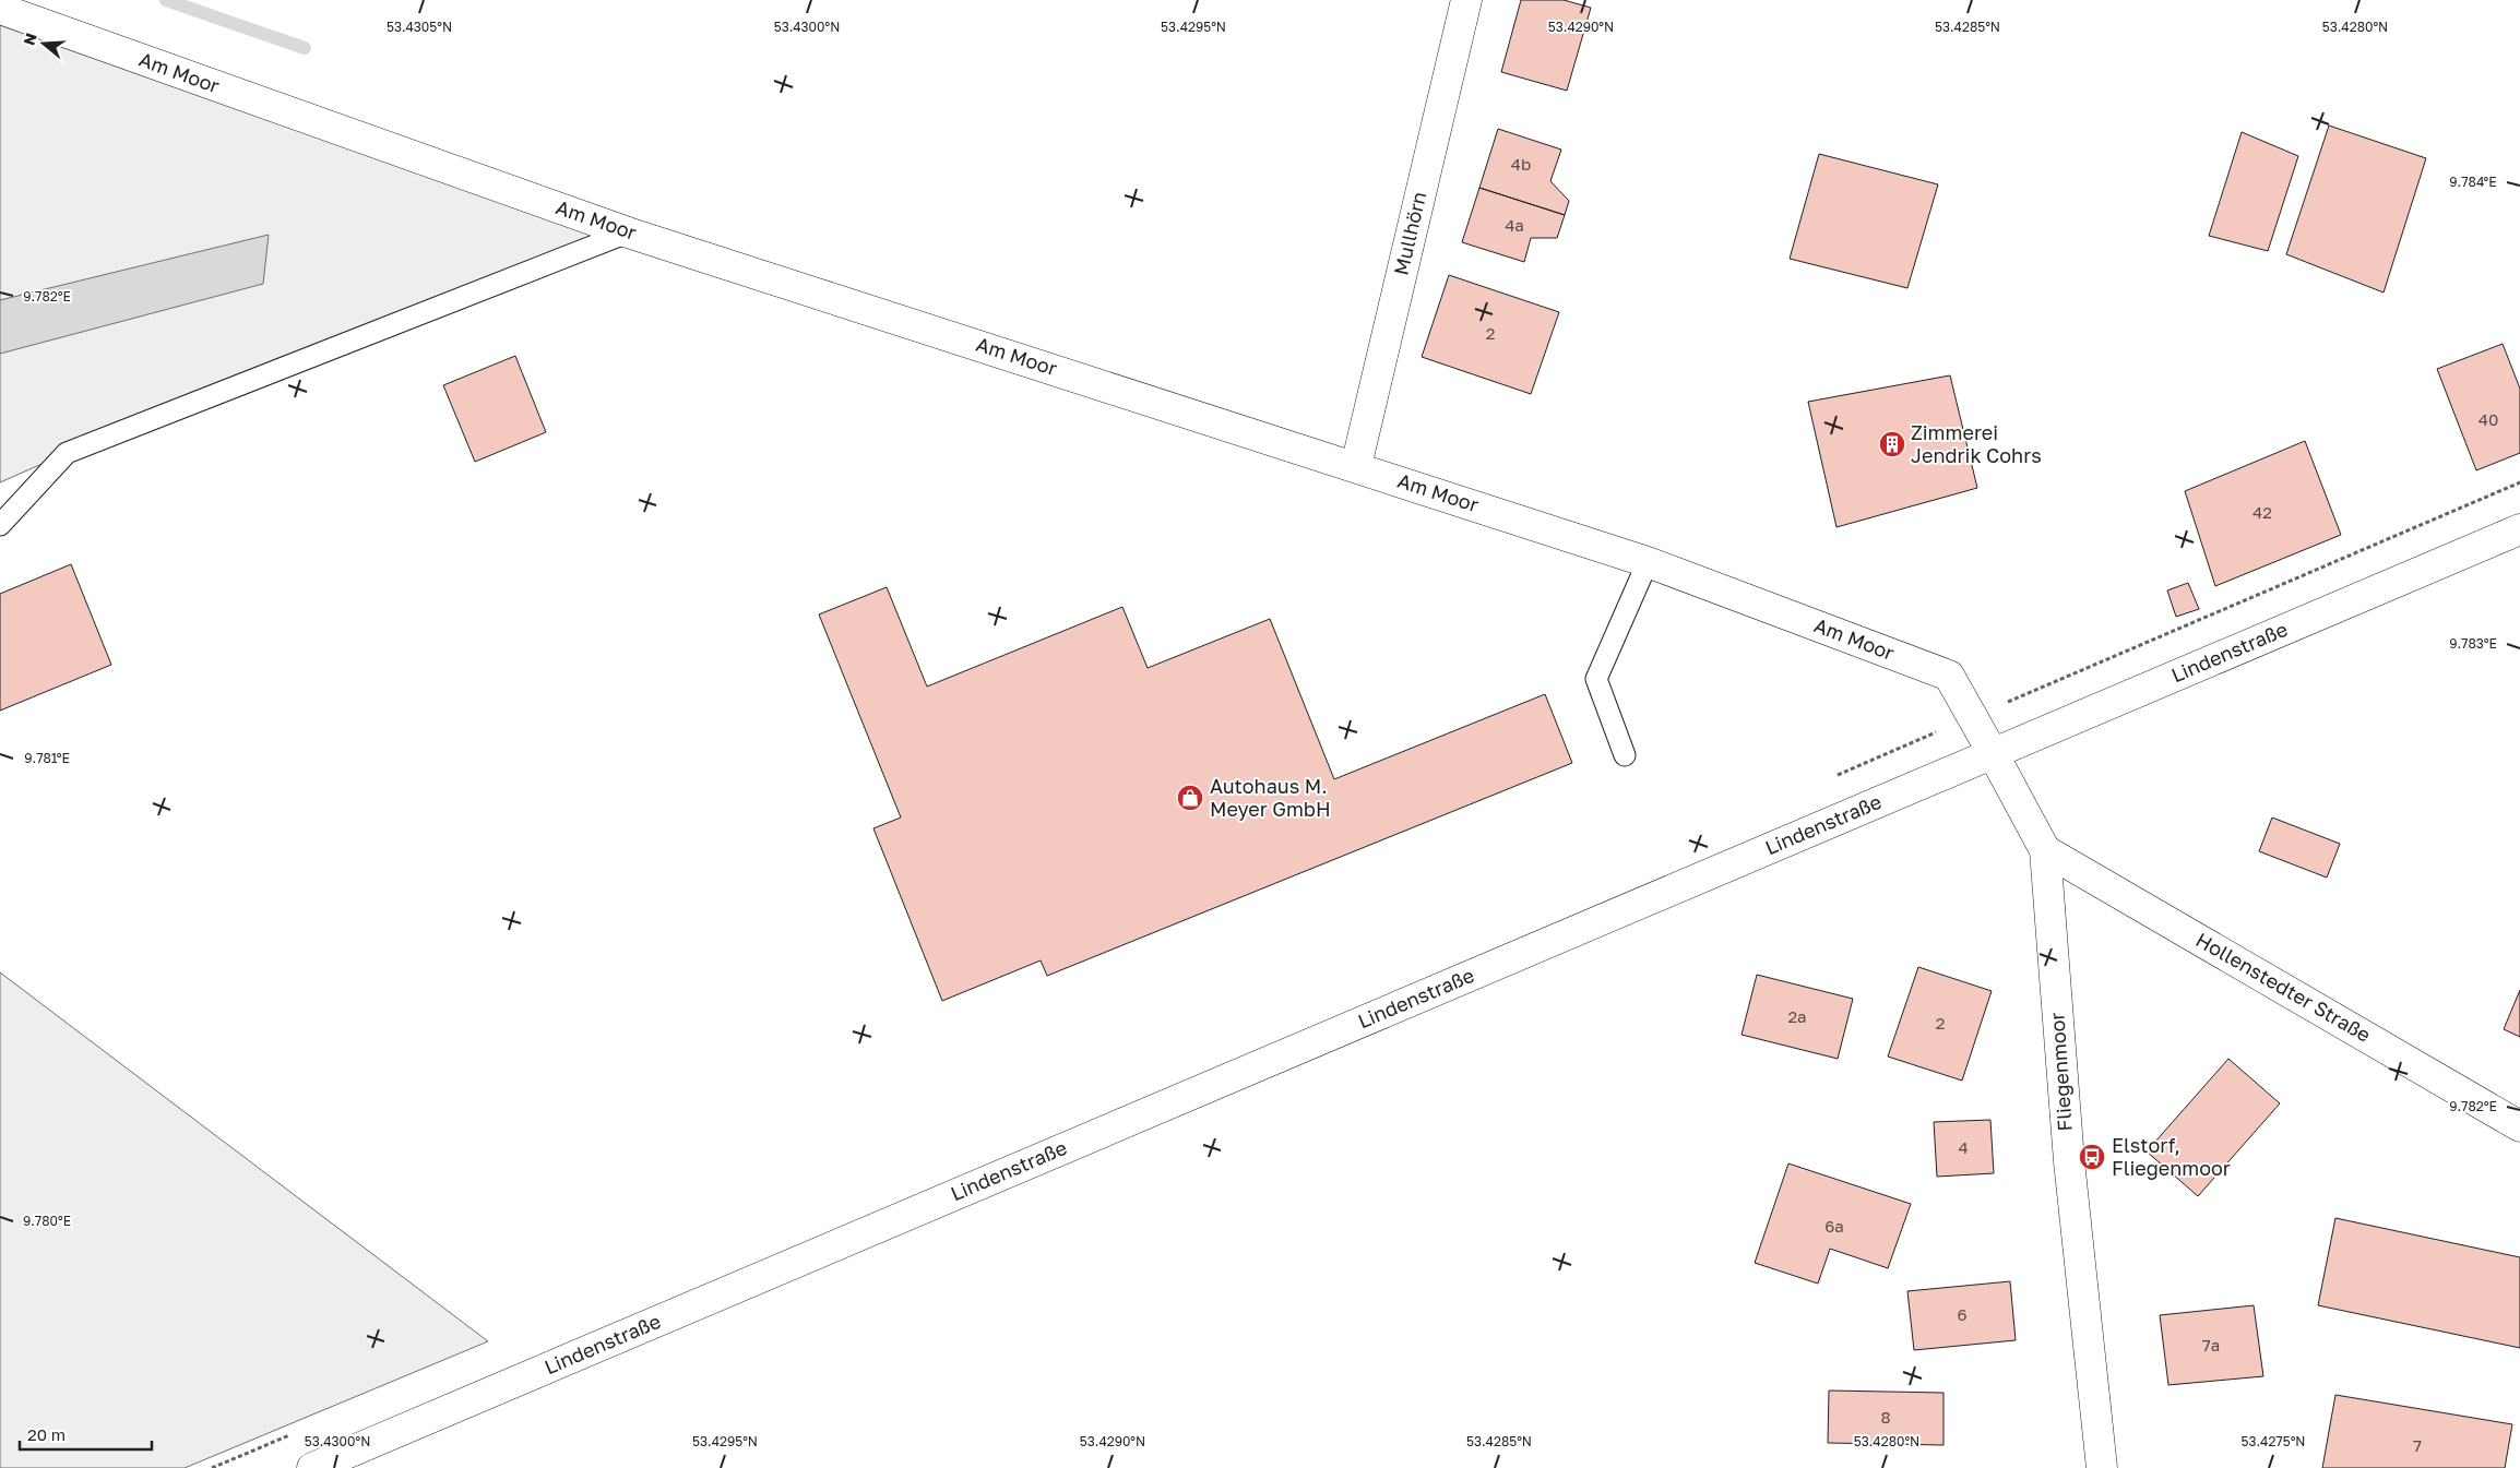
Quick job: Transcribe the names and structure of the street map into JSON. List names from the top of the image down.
{
  "streets": {
    "street": [
      "Am Moor",
      "Mullhörn",
      "Lindenstraße",
      "Hollenstedter Straße",
      "Fliegenmoor"
    ]
  },
  "crossings": [
    ["Am Moor", "Mullhörn"],
    ["Am Moor", "Lindenstraße"],
    ["Am Moor", "Fliegenmoor"],
    ["Lindenstraße", "Fliegenmoor"],
    ["Hollenstedter Straße", "Fliegenmoor"]
  ],
  "places": {
    "building": ["Zimmerei Jendrik Cohrs"],
    "shop": ["Autohaus M. Meyer GmbH"],
    "bus stop": ["Elstorf, Fliegenmoor"]
  },
  "house_numbers": [
    "4b",
    "4a",
    "2",
    "40",
    "42",
    "2a",
    "2",
    "4",
    "6a",
    "6",
    "7a",
    "8",
    "7"
  ],
  "scale_bar": "20 m",
  "north": "left",
  "coordinates": [
    "53.4305°N",
    "53.4300°N",
    "53.4295°N",
    "53.4290°N",
    "53.4285°N",
    "53.4280°N",
    "9.784°E",
    "9.782°E",
    "9.783°E",
    "9.781°E",
    "9.780°E",
    "53.4275°N"
  ]
}
